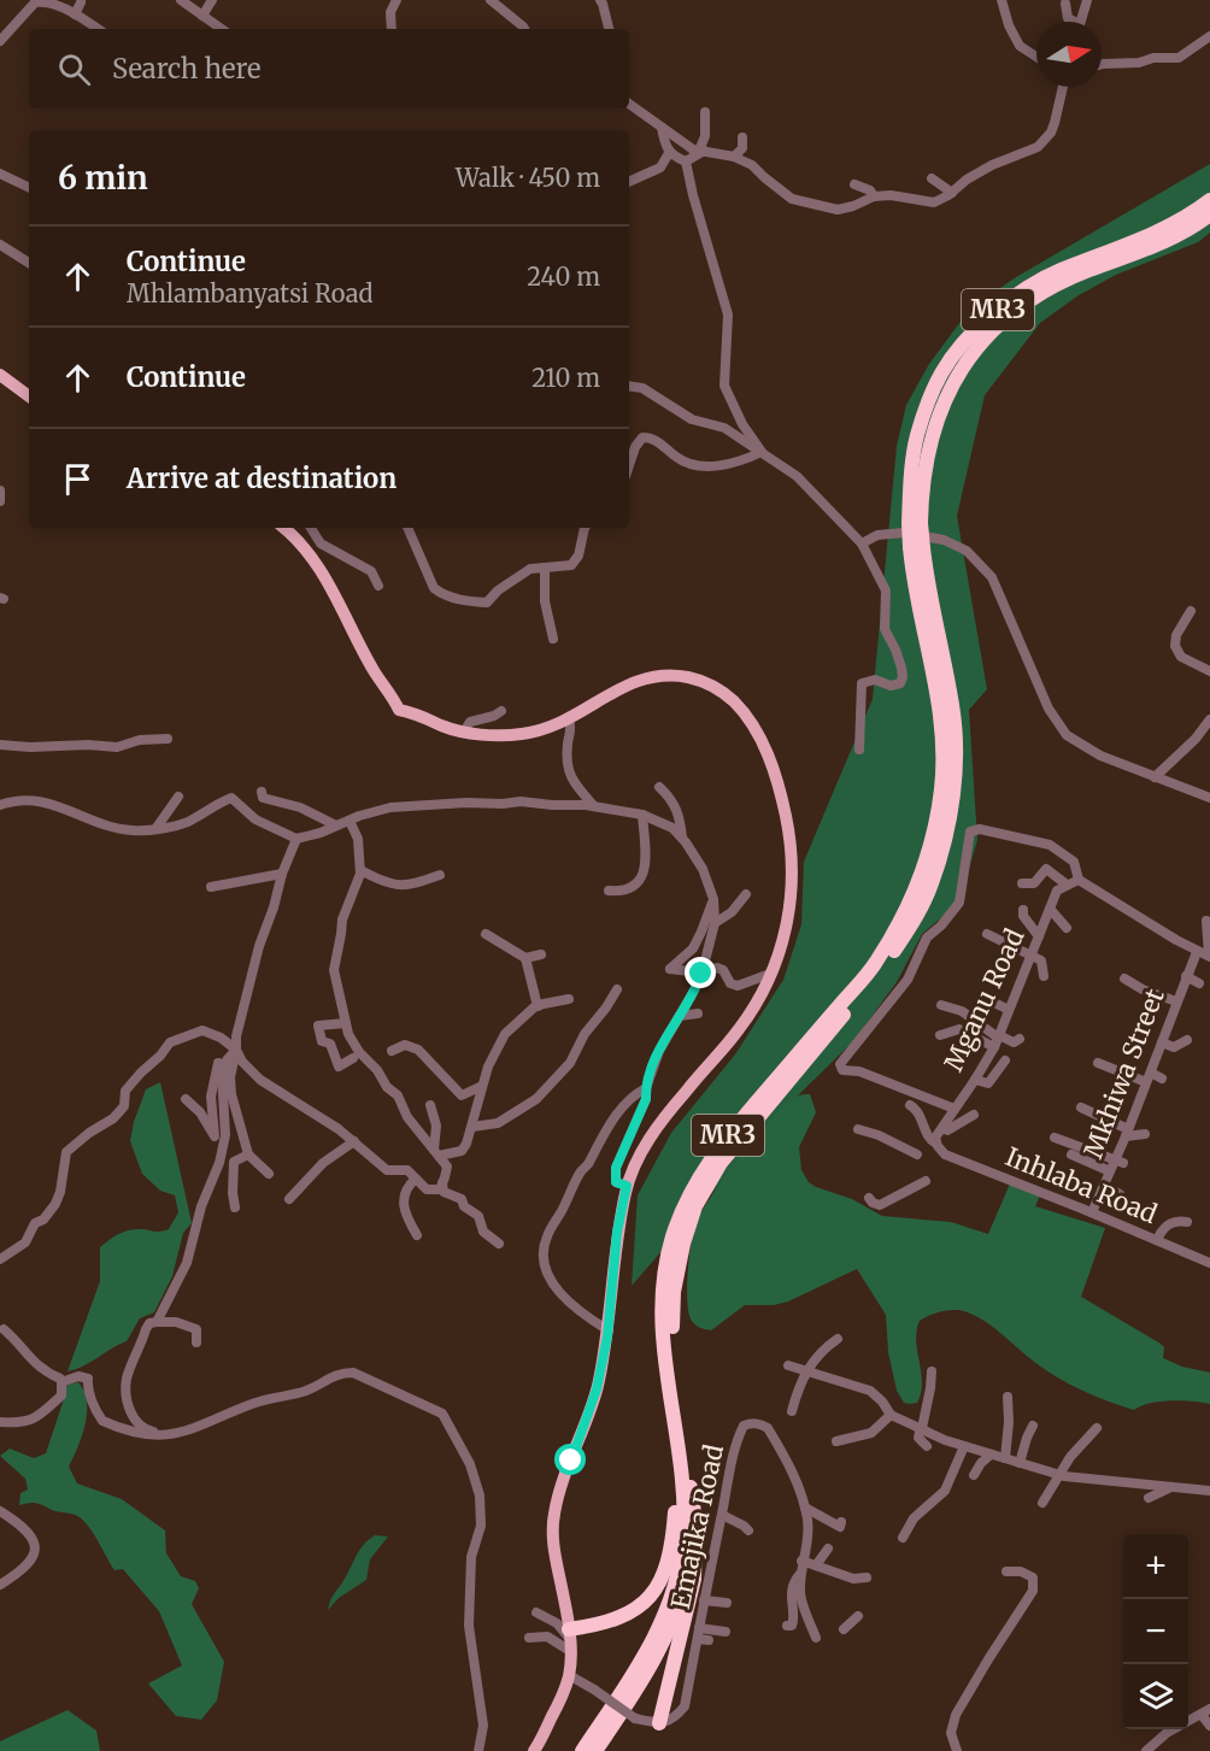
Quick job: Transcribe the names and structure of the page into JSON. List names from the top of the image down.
{
  "streets": {
    "highway": ["MR3"],
    "street": [
      "Mganu Road",
      "Mkhiwa Street",
      "Inhlaba Road",
      "Emajika Road"
    ]
  },
  "crossings": [
    ["Mganu Road", "Inhlaba Road"],
    ["Mkhiwa Street", "Inhlaba Road"]
  ],
  "north": "right",
  "page": {
    "search": "Search here",
    "heading": ["6 min", "Walk · 450 m"],
    "list": [
      ["Continue", "Mhlambanyatsi Road", "240 m"],
      ["Continue", "210 m"],
      "Arrive at destination"
    ],
    "map_buttons": ["+", "−"]
  }
}
